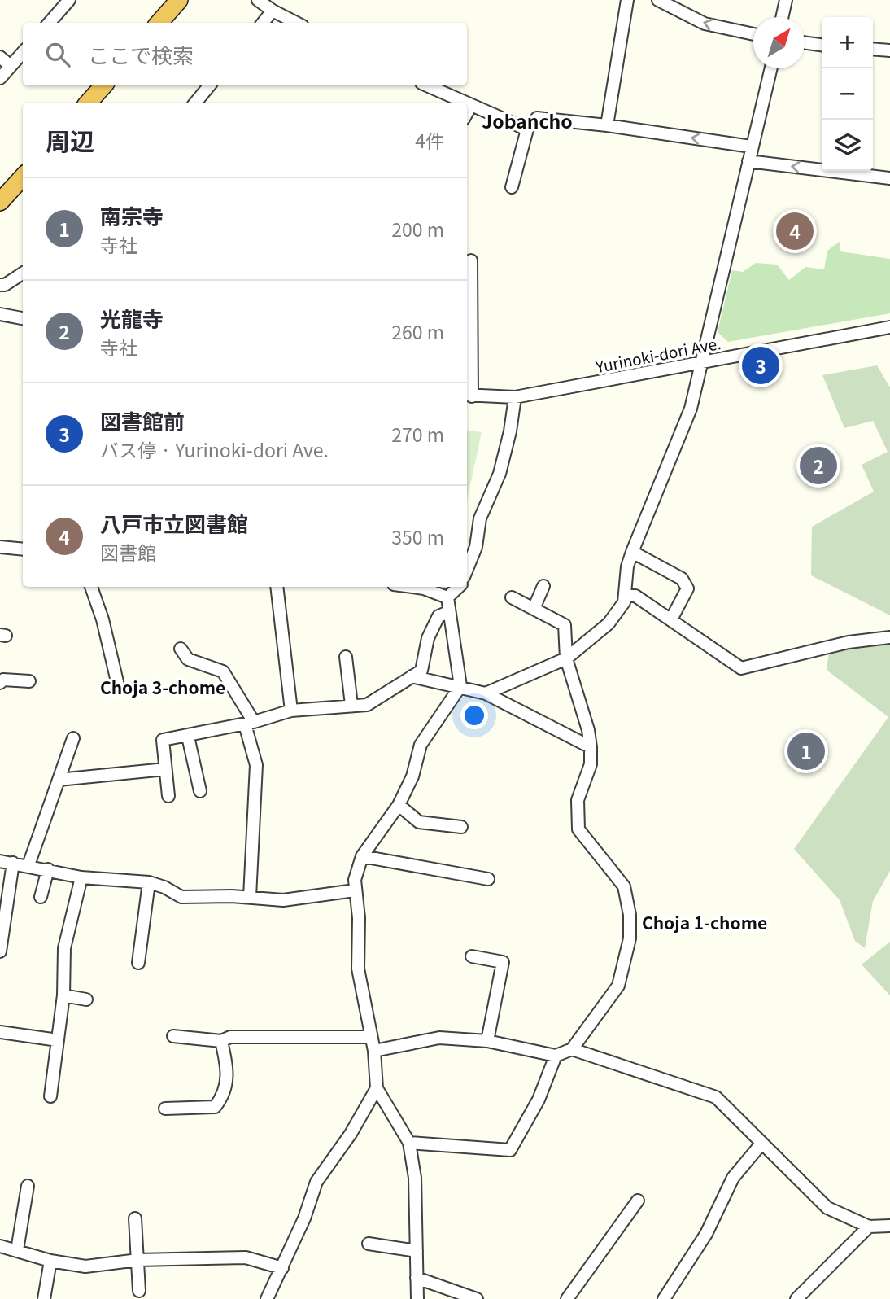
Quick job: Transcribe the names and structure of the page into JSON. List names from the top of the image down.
{
  "streets": {
    "street": ["Yurinoki-dori Ave."]
  },
  "districts": ["Jobancho", "Choja 3-chome", "Choja 1-chome"],
  "north": "top right",
  "page": {
    "map_buttons": ["+", "−"],
    "search": "ここで検索",
    "heading": ["周辺", "4件"],
    "list": [
      {
        "mark": "1",
        "name": "南宗寺",
        "note": "寺社",
        "value": "200 m"
      },
      {
        "mark": "2",
        "name": "光龍寺",
        "note": "寺社",
        "value": "260 m"
      },
      {
        "mark": "3",
        "name": "図書館前",
        "note": "バス停 · Yurinoki-dori Ave.",
        "value": "270 m"
      },
      {
        "mark": "4",
        "name": "八戸市立図書館",
        "note": "図書館",
        "value": "350 m"
      }
    ],
    "pins": [
      "4",
      "3",
      "2",
      "1"
    ]
  }
}
